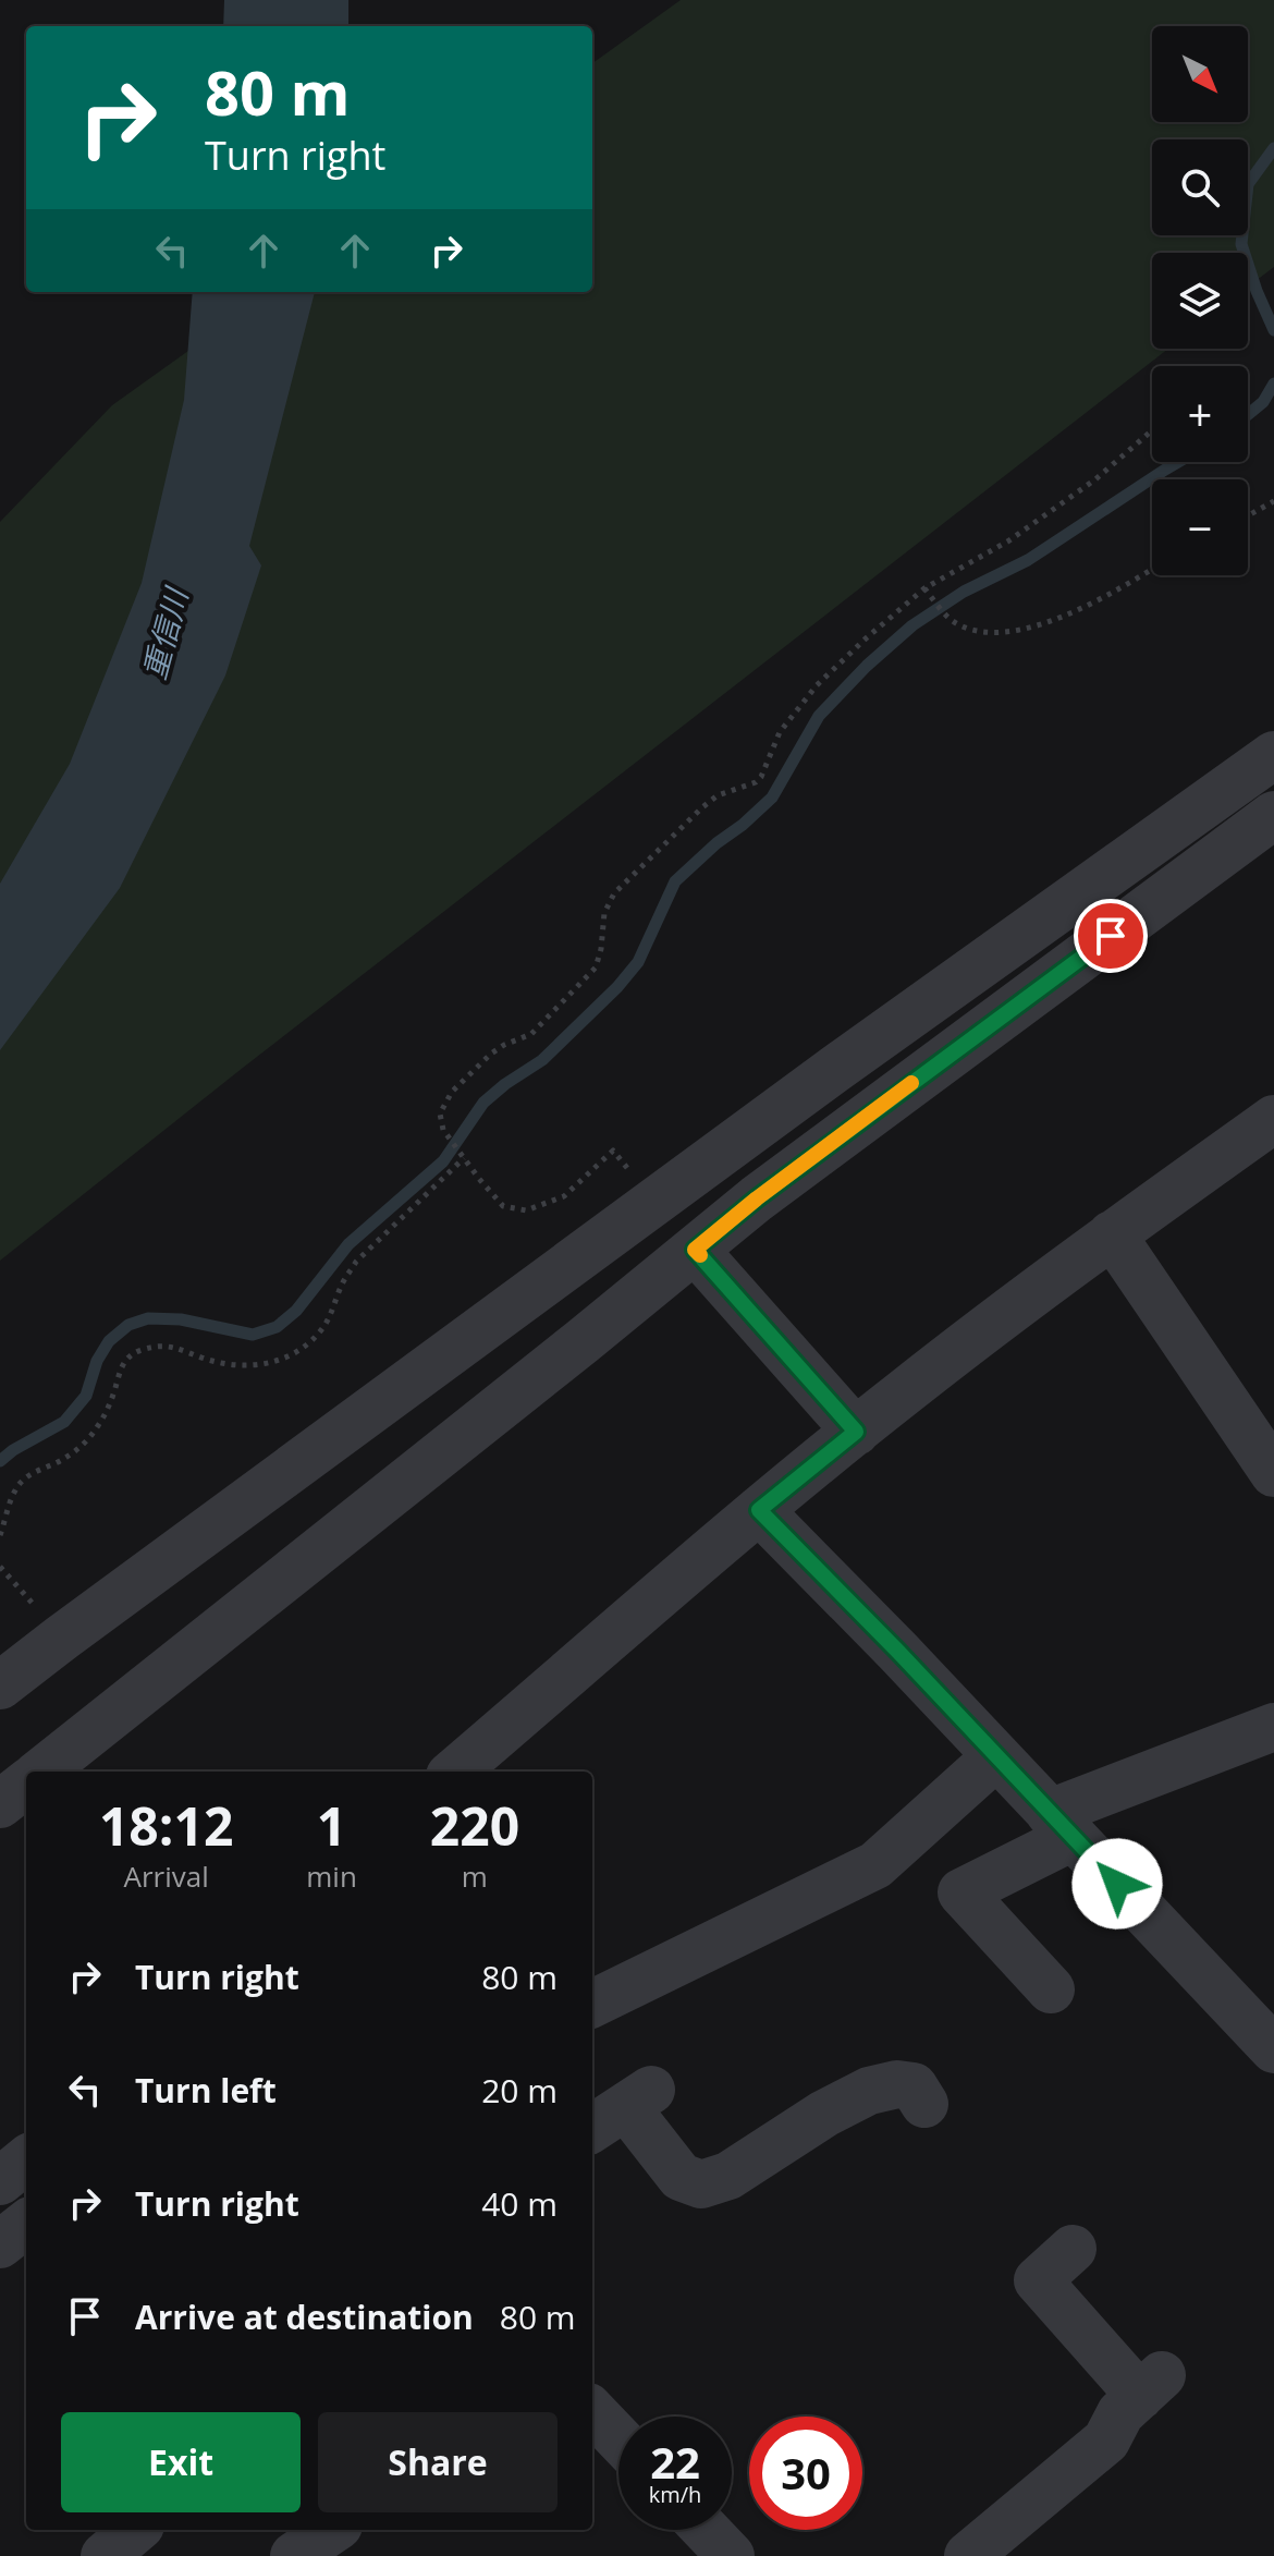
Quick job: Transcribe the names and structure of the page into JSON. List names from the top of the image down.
{
  "water": ["重信川"],
  "north": "bottom right",
  "page": {
    "map_buttons": ["+", "−"],
    "turn": ["80 m", "Turn right"],
    "eta": [
      "18:12",
      "Arrival",
      "1",
      "min",
      "220",
      "m"
    ],
    "list": [
      {
        "name": "Turn right",
        "value": "80 m"
      },
      {
        "name": "Turn left",
        "value": "20 m"
      },
      {
        "name": "Turn right",
        "value": "40 m"
      },
      {
        "name": "Arrive at destination",
        "value": "80 m"
      }
    ],
    "buttons": ["Exit", "Share"],
    "speed": "22 km/h",
    "limit": "30"
  }
}
